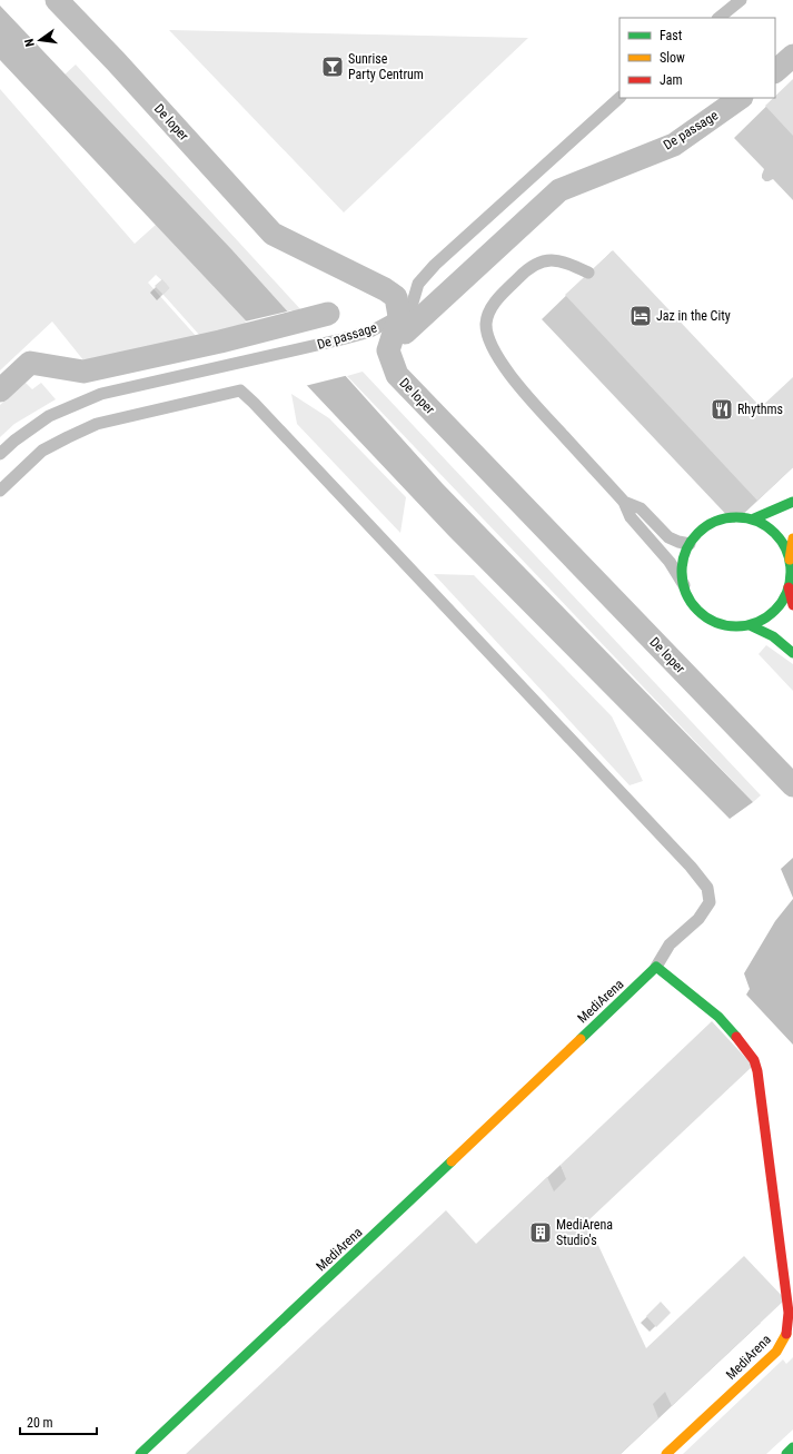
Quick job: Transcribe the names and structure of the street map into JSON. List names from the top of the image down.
{
  "streets": {
    "street": ["De loper", "De passage", "MediArena"]
  },
  "crossings": [
    ["De loper", "De passage"]
  ],
  "places": {
    "bar": ["Sunrise Party Centrum"],
    "hotel": ["Jaz in the City"],
    "restaurant": ["Rhythms"],
    "building": ["MediArena Studio's"]
  },
  "legend": ["Fast", "Slow", "Jam"],
  "scale_bar": "20 m",
  "north": "left"
}
